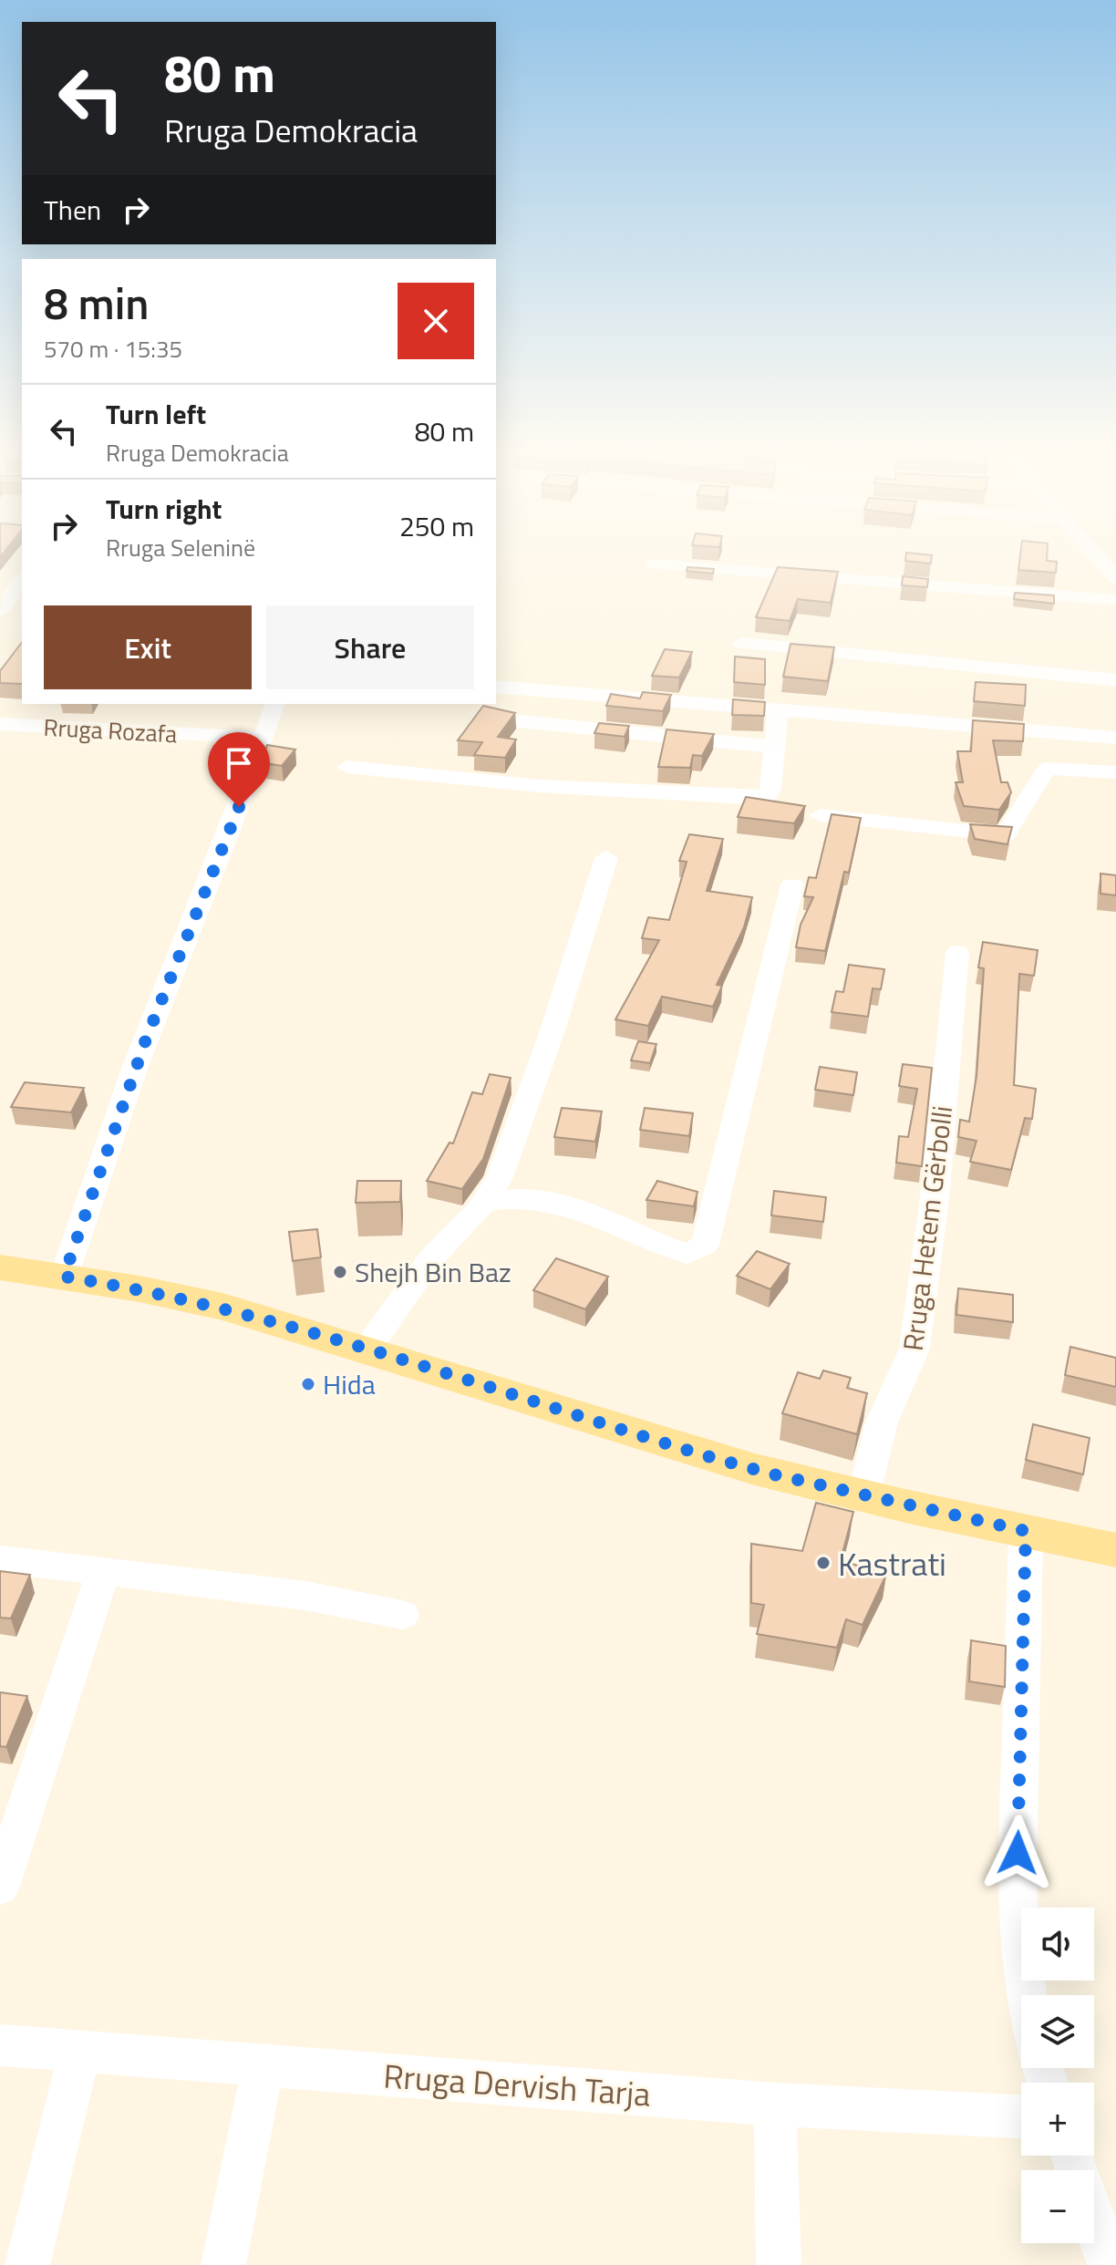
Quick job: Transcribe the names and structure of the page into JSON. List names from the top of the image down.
{
  "streets": {
    "street": ["Rruga Rozafa", "Rruga Hetem Gërbolli", "Rruga Dervish Tarja"]
  },
  "places": ["Shejh Bin Baz", "Hida", "Kastrati"],
  "page": {
    "turn": ["80 m", "Rruga Demokracia"],
    "then": "Then",
    "heading": ["8 min", "570 m · 15:35"],
    "list": [
      {
        "name": "Turn left",
        "note": "Rruga Demokracia",
        "value": "80 m"
      },
      {
        "name": "Turn right",
        "note": "Rruga Seleninë",
        "value": "250 m"
      }
    ],
    "buttons": ["Exit", "Share"],
    "map_buttons": ["+", "−"]
  }
}
